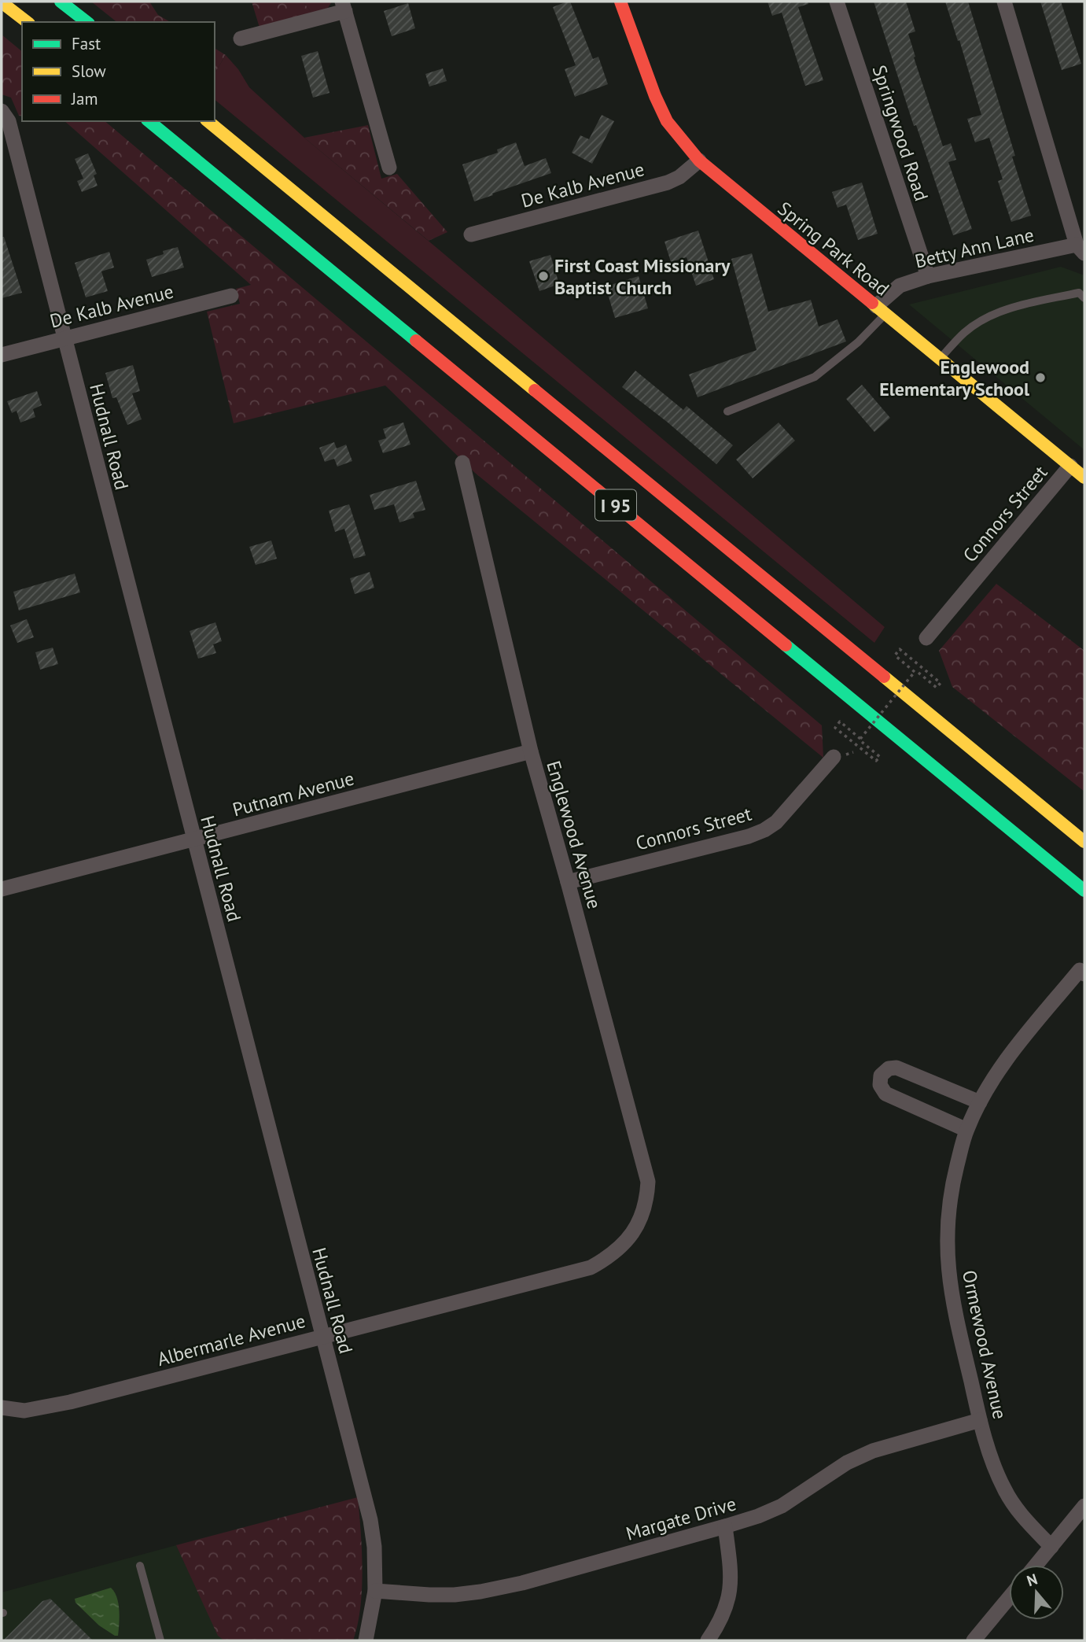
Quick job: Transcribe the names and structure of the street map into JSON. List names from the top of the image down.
{
  "streets": {
    "main road": ["Spring Park Road", "I 95"],
    "street": [
      "Springwood Road",
      "De Kalb Avenue",
      "Betty Ann Lane",
      "Hudnall Road",
      "Connors Street",
      "Putnam Avenue",
      "Englewood Avenue",
      "Albermarle Avenue",
      "Ormewood Avenue",
      "Margate Drive"
    ]
  },
  "crossings": [
    ["Springwood Road", "Betty Ann Lane"],
    ["De Kalb Avenue", "Spring Park Road"],
    ["De Kalb Avenue", "Hudnall Road"],
    ["Betty Ann Lane", "Spring Park Road"],
    ["Spring Park Road", "Connors Street"],
    ["Hudnall Road", "Putnam Avenue"],
    ["Hudnall Road", "Albermarle Avenue"],
    ["Hudnall Road", "Margate Drive"],
    ["Connors Street", "Englewood Avenue"],
    ["Putnam Avenue", "Englewood Avenue"],
    ["Englewood Avenue", "Albermarle Avenue"],
    ["Ormewood Avenue", "Margate Drive"]
  ],
  "places": ["First Coast Missionary Baptist Church", "Englewood Elementary School"],
  "legend": ["Fast", "Slow", "Jam"],
  "north": "top"
}
